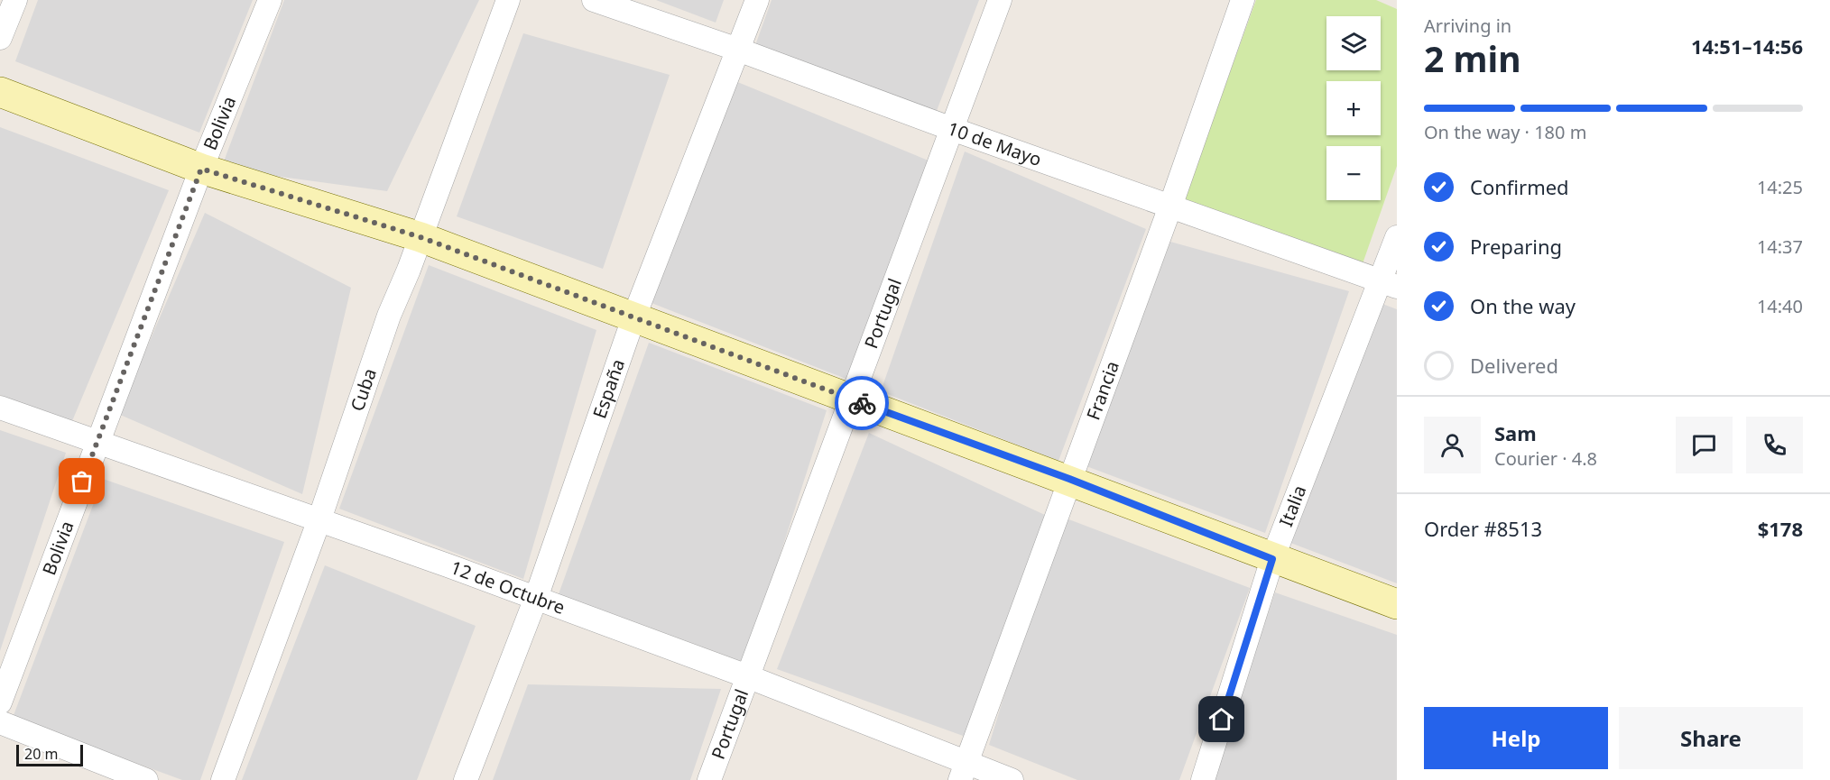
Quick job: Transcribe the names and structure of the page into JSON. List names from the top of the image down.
{
  "streets": {
    "street": [
      "Bolivia",
      "10 de Mayo",
      "Portugal",
      "España",
      "Cuba",
      "Francia",
      "Italia",
      "12 de Octubre"
    ]
  },
  "crossings": [
    ["Bolivia", "12 de Octubre"],
    ["10 de Mayo", "Portugal"],
    ["10 de Mayo", "España"],
    ["10 de Mayo", "Francia"],
    ["10 de Mayo", "Italia"],
    ["Portugal", "12 de Octubre"],
    ["España", "12 de Octubre"],
    ["Cuba", "12 de Octubre"],
    ["Francia", "12 de Octubre"]
  ],
  "scale_bar": "20 m",
  "page": {
    "heading": ["2 min", "Arriving in", "14:51–14:56"],
    "panel": [
      "Sam",
      "Courier · 4.8",
      "Order #8513",
      "$178"
    ],
    "map_buttons": ["+", "−"],
    "bar": "On the way · 180 m",
    "list": [
      ["Confirmed", "14:25"],
      ["Preparing", "14:37"],
      ["On the way", "14:40"],
      "Delivered"
    ],
    "buttons": ["Help", "Share"],
    "scale": "20 m"
  }
}
